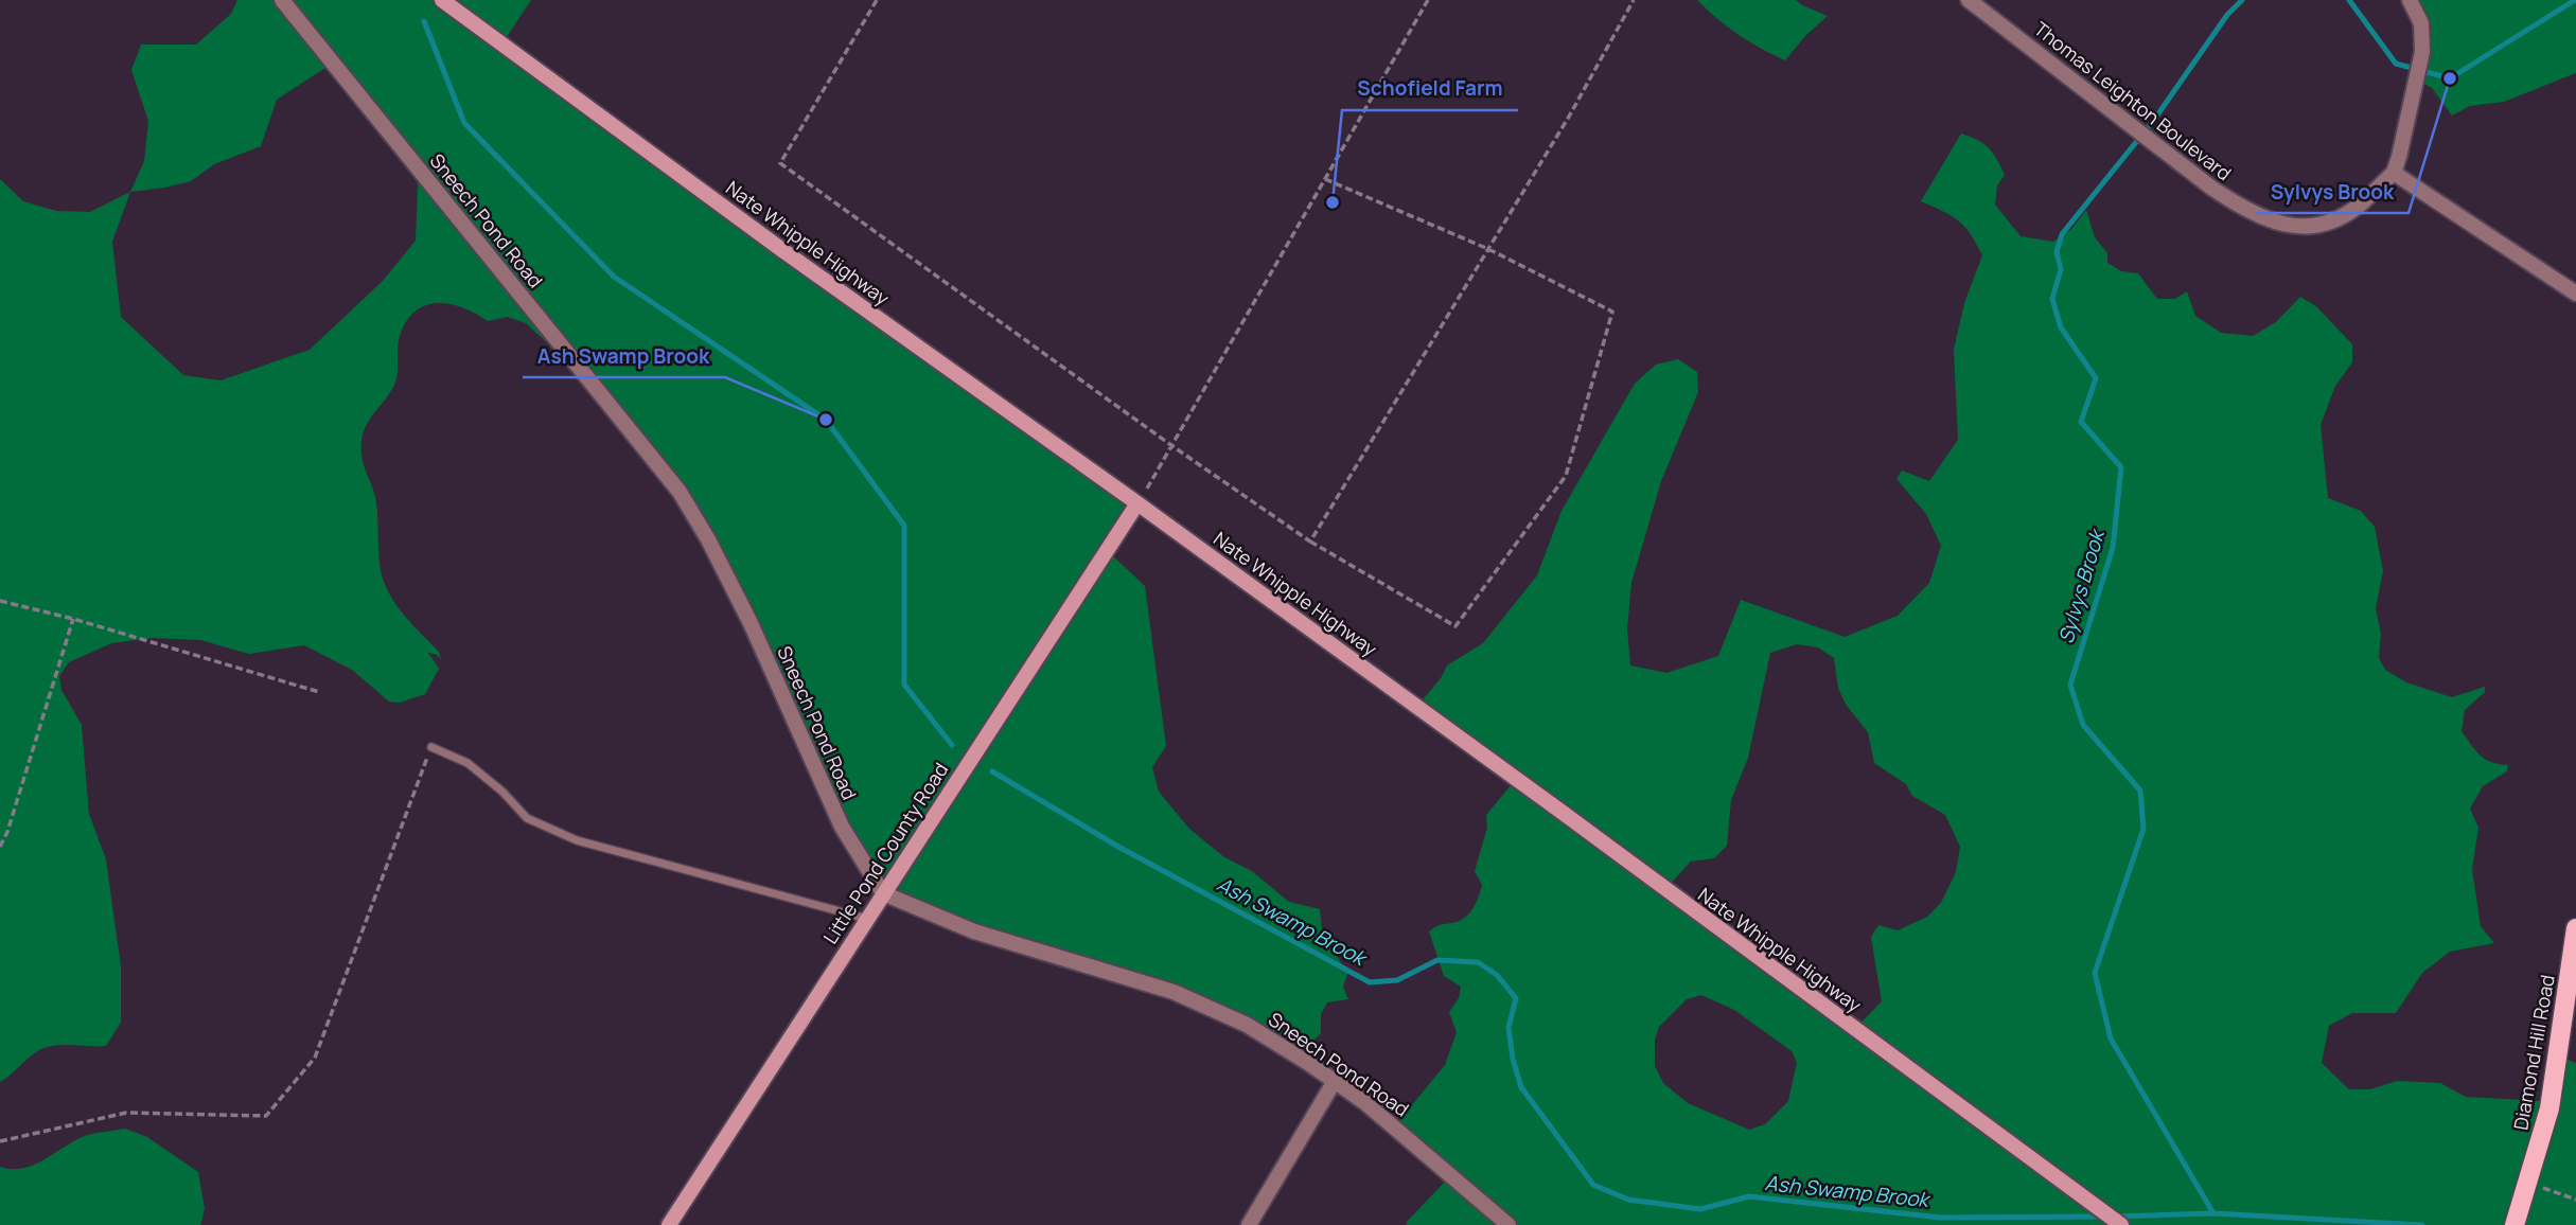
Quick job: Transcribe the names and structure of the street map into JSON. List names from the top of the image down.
{
  "streets": {
    "main road": ["Nate Whipple Highway", "Little Pond County Road", "Diamond Hill Road"],
    "street": ["Thomas Leighton Boulevard", "Sneech Pond Road"]
  },
  "crossings": [
    ["Sneech Pond Road", "Little Pond County Road"],
    ["Nate Whipple Highway", "Little Pond County Road"]
  ],
  "water": ["Sylvys Brook", "Ash Swamp Brook"],
  "places": ["Sylvys Brook", "Schofield Farm", "Ash Swamp Brook"]
}
